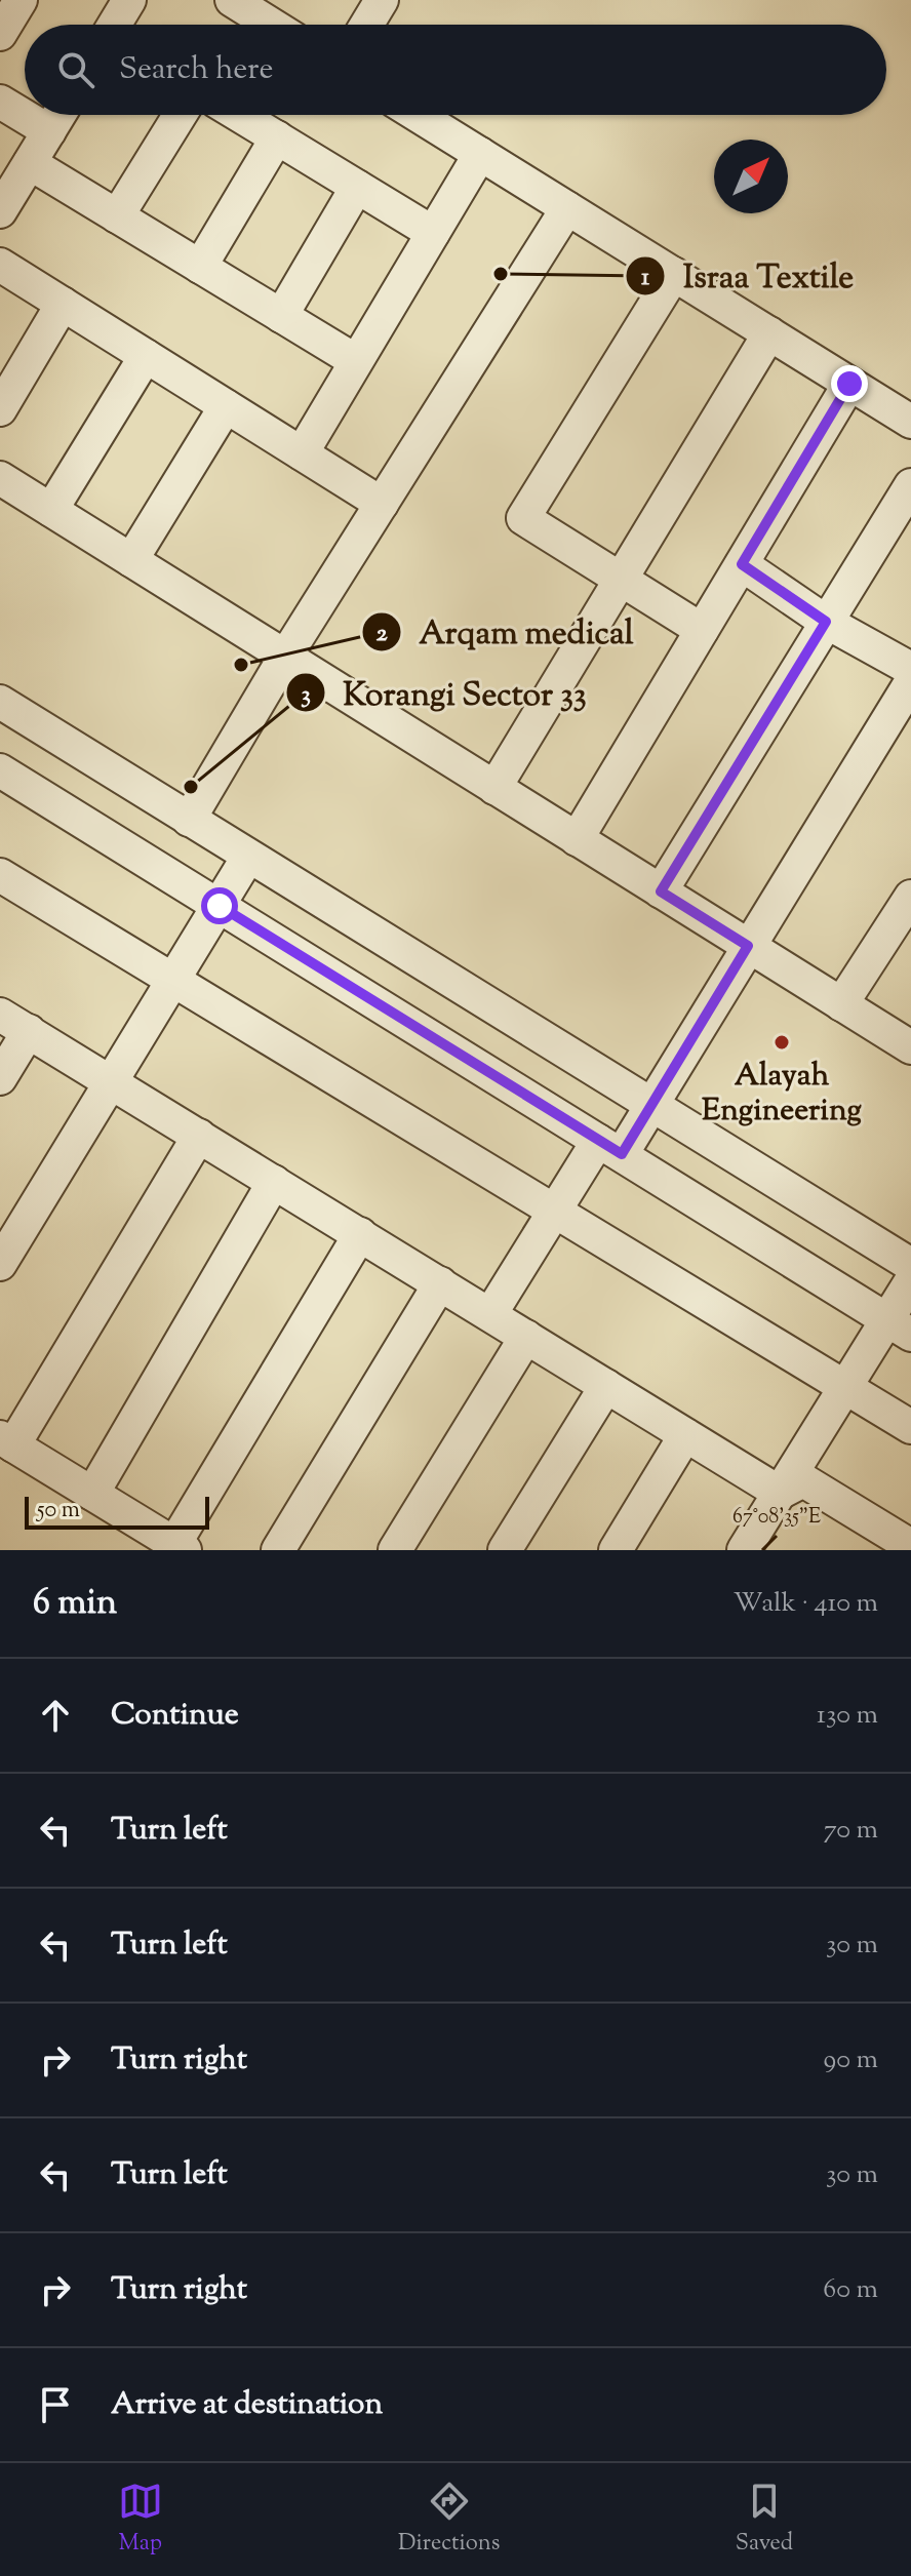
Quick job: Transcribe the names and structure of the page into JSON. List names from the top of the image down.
{
  "places": [
    "Israa Textile",
    "Arqam medical",
    "Korangi Sector 33",
    "Alayah Engineering"
  ],
  "scale_bar": "50 m",
  "north": "top right",
  "page": {
    "search": "Search here",
    "scale": "50 m",
    "heading": ["6 min", "Walk · 410 m"],
    "list": [
      ["Continue", "130 m"],
      ["Turn left", "70 m"],
      ["Turn left", "30 m"],
      ["Turn right", "90 m"],
      ["Turn left", "30 m"],
      ["Turn right", "60 m"],
      "Arrive at destination"
    ],
    "nav": ["Map", "Directions", "Saved"]
  },
  "coordinates": ["67°08'35\"E"]
}
